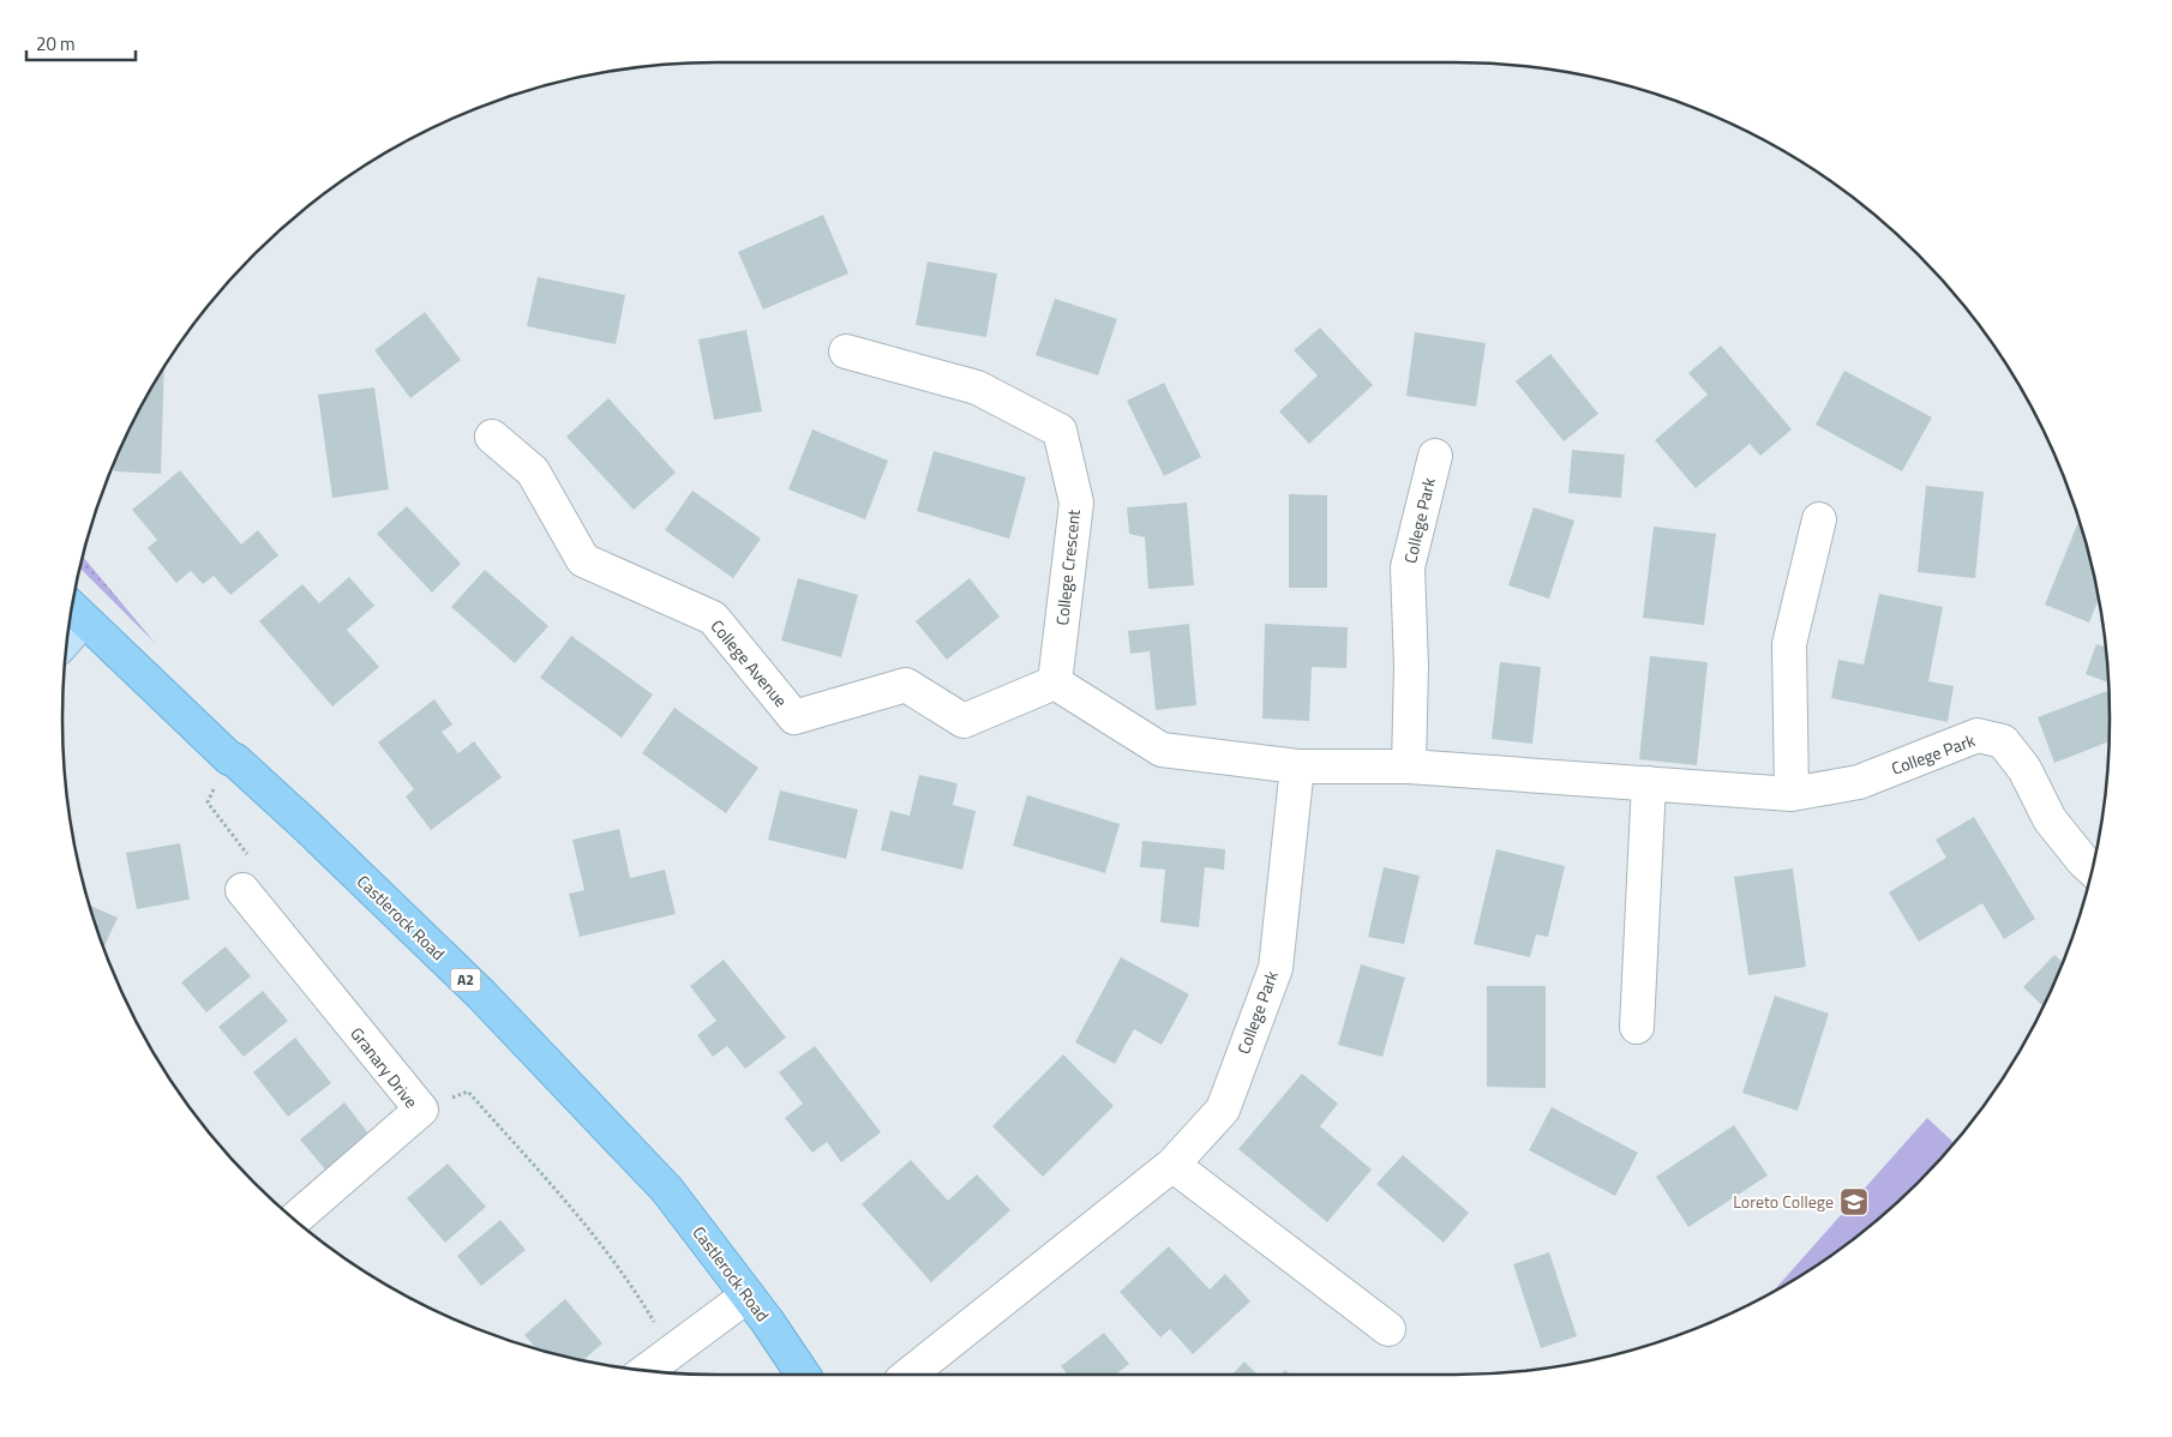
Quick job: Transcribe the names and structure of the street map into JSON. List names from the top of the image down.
{
  "streets": {
    "main road": ["Castlerock Road", "A2"],
    "street": [
      "College Park",
      "College Crescent",
      "College Avenue",
      "Granary Drive"
    ]
  },
  "crossings": [
    ["College Park", "College Crescent"],
    ["College Park", "College Avenue"],
    ["College Crescent", "College Avenue"]
  ],
  "places": {
    "school or university": ["Loreto College"]
  },
  "scale_bar": "20 m"
}
